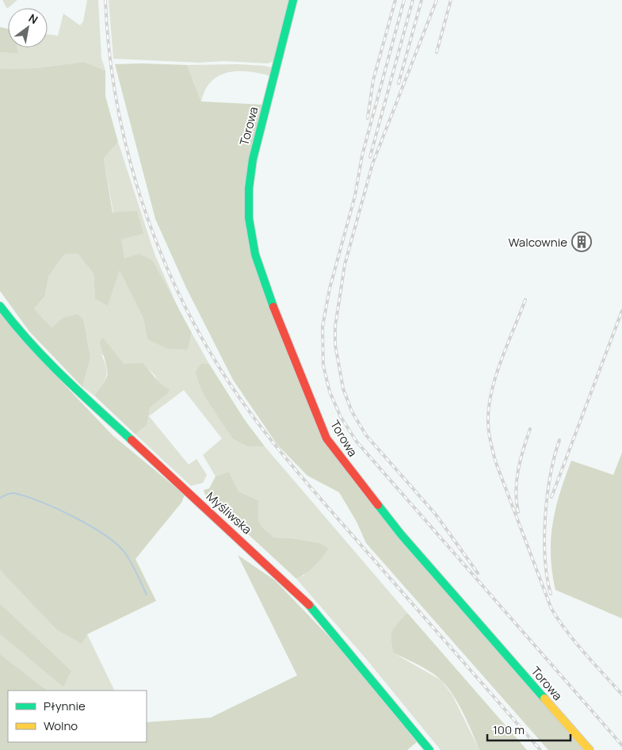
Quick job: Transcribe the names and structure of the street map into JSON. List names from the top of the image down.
{
  "streets": {
    "street": ["Torowa", "Myśliwska"]
  },
  "places": {
    "building": ["Walcownie"]
  },
  "legend": ["Płynnie", "Wolno"],
  "scale_bar": "100 m",
  "north": "top right"
}
